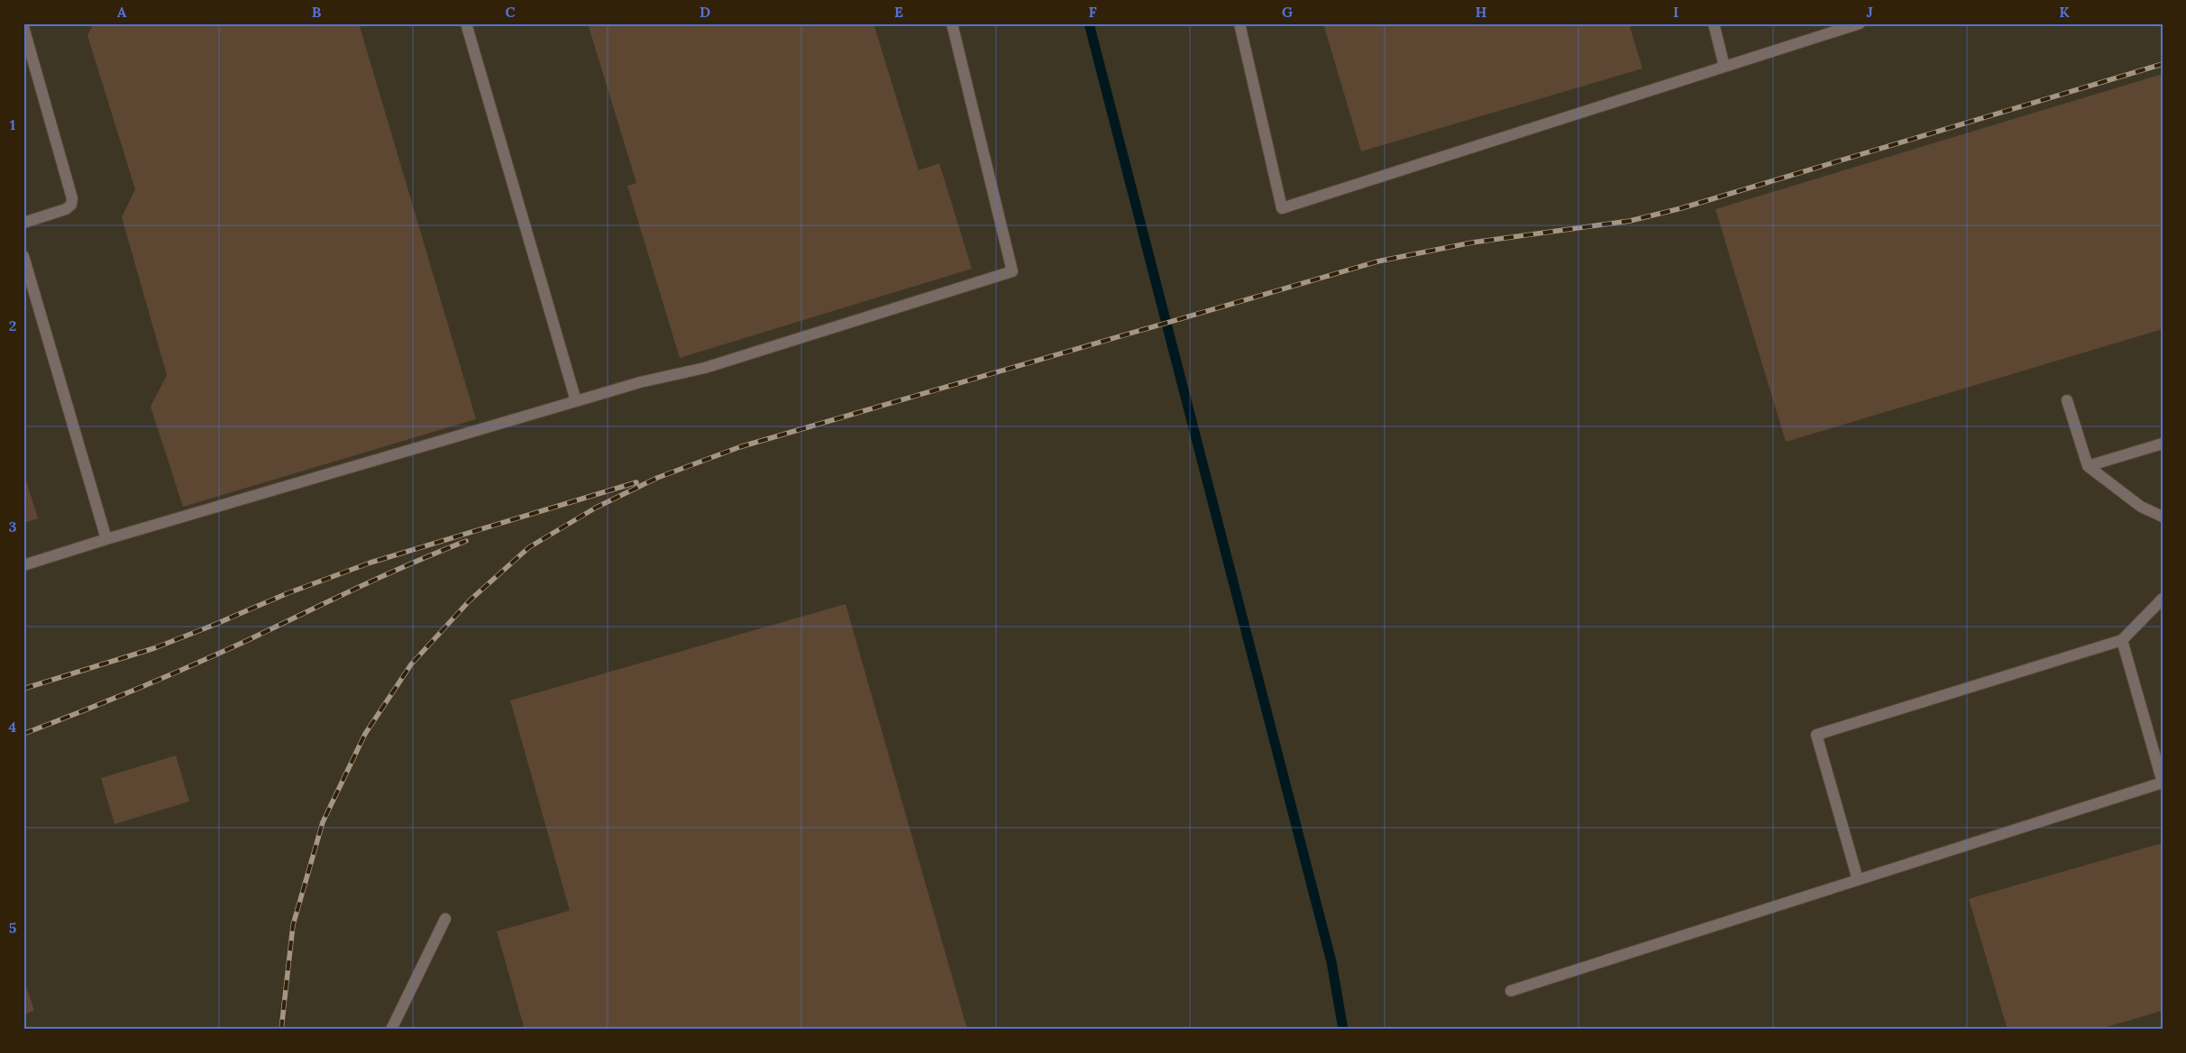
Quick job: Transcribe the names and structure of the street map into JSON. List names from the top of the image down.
{
  "grid": {
    "columns": [
      "A",
      "B",
      "C",
      "D",
      "E",
      "F",
      "G",
      "H",
      "I",
      "J",
      "K"
    ],
    "rows": [
      "1",
      "2",
      "3",
      "4",
      "5"
    ]
  }
}
